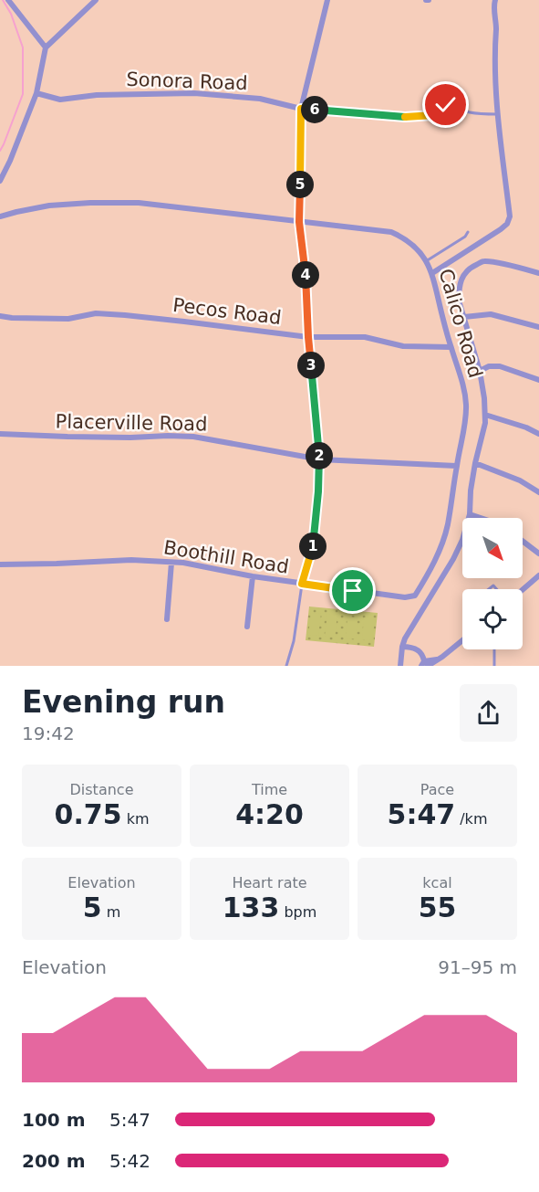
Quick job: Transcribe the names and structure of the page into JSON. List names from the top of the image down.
{
  "streets": {
    "street": [
      "Sonora Road",
      "Pecos Road",
      "Calico Road",
      "Placerville Road",
      "Boothill Road"
    ]
  },
  "crossings": [
    ["Pecos Road", "Calico Road"],
    ["Calico Road", "Placerville Road"],
    ["Calico Road", "Boothill Road"]
  ],
  "north": "bottom right",
  "page": {
    "pins": [
      "6",
      "5",
      "4",
      "3",
      "2",
      "1"
    ],
    "heading": ["Evening run", "19:42"],
    "stats": [
      ["Distance", "0.75 km"],
      ["Time", "4:20"],
      ["Pace", "5:47 /km"],
      ["Elevation", "5 m"],
      ["Heart rate", "133 bpm"],
      ["kcal", "55"]
    ],
    "chart": ["Elevation", "91–95 m"],
    "list": [
      {
        "name": "100 m",
        "note": "5:47"
      },
      {
        "name": "200 m",
        "note": "5:42"
      }
    ]
  }
}
